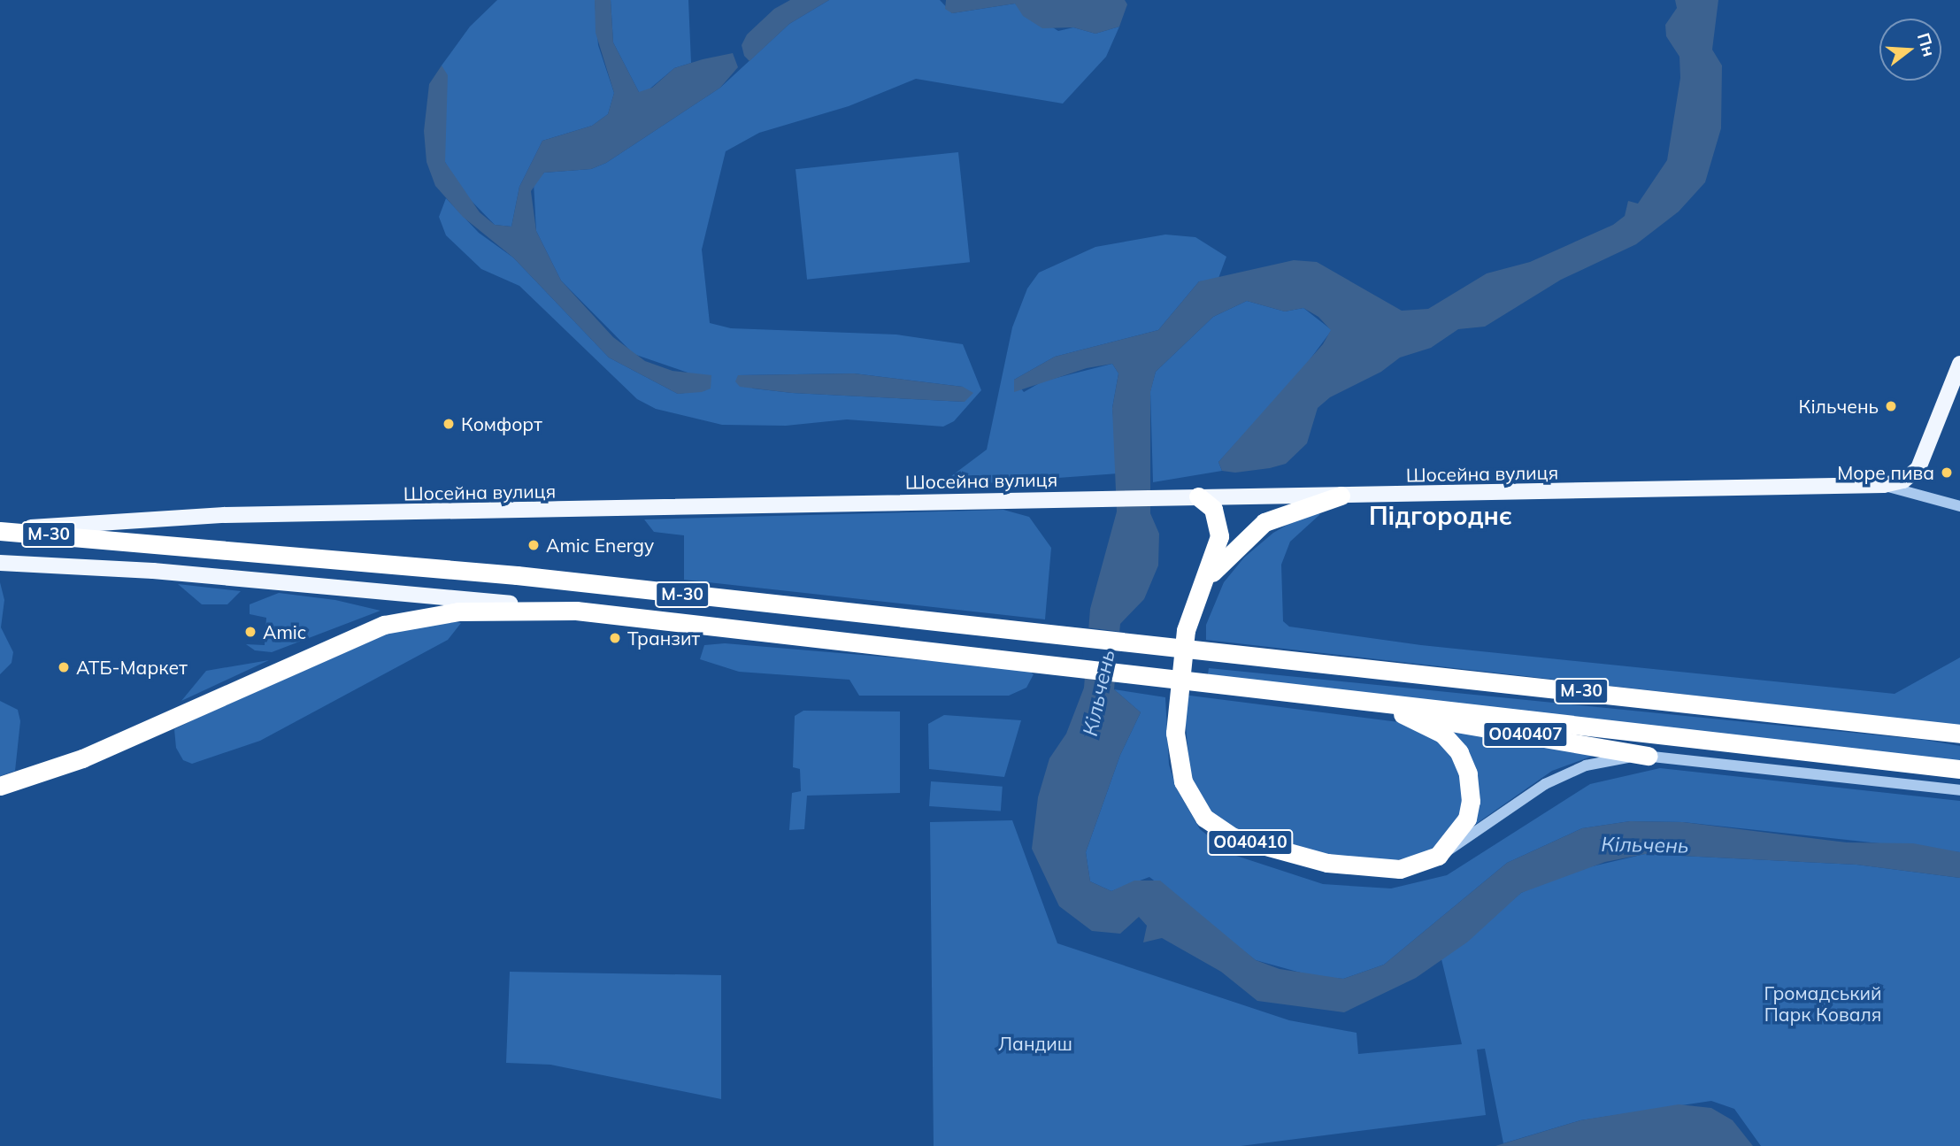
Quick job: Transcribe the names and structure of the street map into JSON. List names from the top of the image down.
{
  "streets": {
    "highway": ["М-30", "О040407", "О040410"],
    "main road": ["Шосейна вулиця"]
  },
  "crossings": [
    ["Шосейна вулиця", "М-30"],
    ["Шосейна вулиця", "О040410"],
    ["М-30", "О040410"],
    ["О040407", "О040410"]
  ],
  "districts": ["Підгороднє"],
  "water": ["Кільчень"],
  "parks": ["Громадський Парк Коваля", "Ландиш"],
  "places": [
    "Кільчень",
    "Комфорт",
    "Море пива",
    "Amic Energy",
    "Amic",
    "Транзит",
    "АТБ-Маркет"
  ],
  "north": "right"
}
